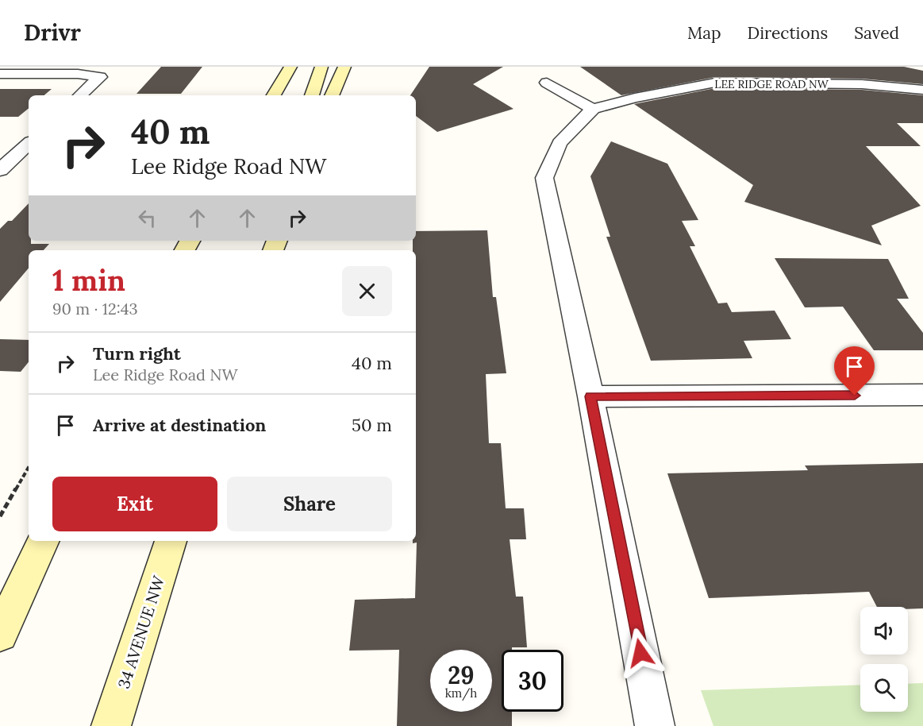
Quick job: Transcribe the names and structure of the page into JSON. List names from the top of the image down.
{
  "streets": {
    "main road": ["34 AVENUE NW"],
    "street": ["LEE RIDGE ROAD NW"]
  },
  "page": {
    "header": "Drivr",
    "nav": ["Map", "Directions", "Saved"],
    "turn": ["40 m", "Lee Ridge Road NW"],
    "heading": ["1 min", "90 m · 12:43"],
    "list": [
      {
        "name": "Turn right",
        "note": "Lee Ridge Road NW",
        "value": "40 m"
      },
      {
        "name": "Arrive at destination",
        "value": "50 m"
      }
    ],
    "buttons": ["Exit", "Share"],
    "speed": "29 km/h",
    "limit": "30"
  }
}
